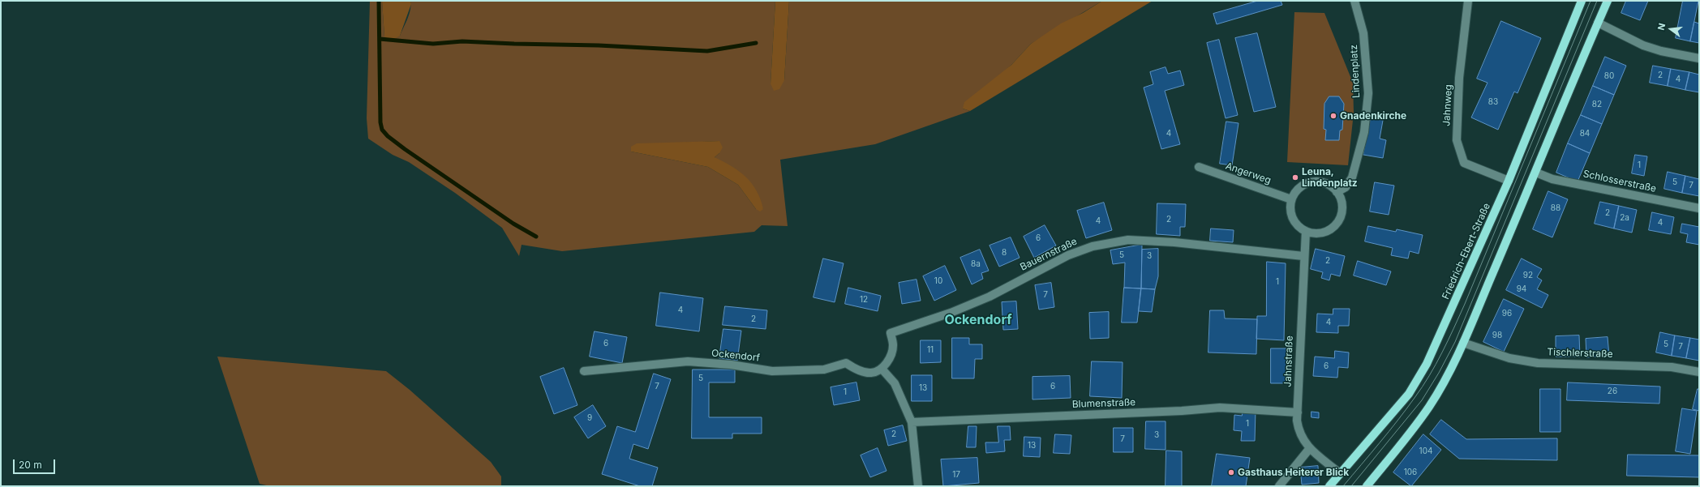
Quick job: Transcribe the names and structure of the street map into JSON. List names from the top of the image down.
{
  "streets": {
    "main road": ["Friedrich-Ebert-Straße"],
    "street": [
      "Lindenplatz",
      "Jahnweg",
      "Angerweg",
      "Schlosserstraße",
      "Bauernstraße",
      "Tischlerstraße",
      "Ockendorf",
      "Jahnstraße",
      "Blumenstraße"
    ]
  },
  "crossings": [
    ["Lindenplatz", "Angerweg"],
    ["Lindenplatz", "Jahnstraße"],
    ["Jahnweg", "Friedrich-Ebert-Straße"],
    ["Angerweg", "Jahnstraße"],
    ["Friedrich-Ebert-Straße", "Jahnstraße"],
    ["Bauernstraße", "Ockendorf"],
    ["Bauernstraße", "Jahnstraße"],
    ["Jahnstraße", "Blumenstraße"]
  ],
  "districts": ["Ockendorf"],
  "places": ["Gnadenkirche", "Leuna, Lindenplatz", "Gasthaus Heiterer Blick"],
  "house_numbers": [
    "2",
    "80",
    "4",
    "83",
    "82",
    "4",
    "84",
    "1",
    "5",
    "7",
    "88",
    "2",
    "2a",
    "2",
    "4",
    "4",
    "6",
    "8",
    "5",
    "3",
    "2",
    "8a",
    "92",
    "10",
    "1",
    "94",
    "7",
    "12",
    "4",
    "96",
    "2",
    "4",
    "98",
    "6",
    "5",
    "7",
    "11",
    "6",
    "5",
    "7",
    "6",
    "13",
    "26",
    "1",
    "9",
    "1",
    "2",
    "3",
    "7",
    "13",
    "104",
    "106",
    "17"
  ],
  "scale_bar": "20 m",
  "north": "left"
}
